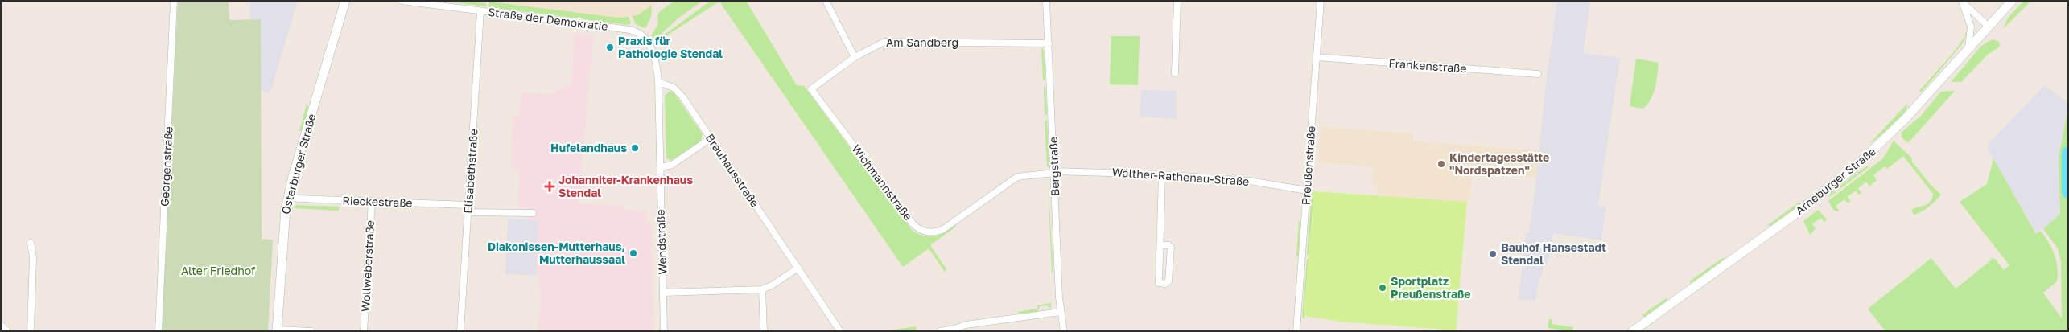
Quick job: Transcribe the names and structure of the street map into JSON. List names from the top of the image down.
{
  "streets": {
    "main road": ["Osterburger Straße", "Arneburger Straße"],
    "street": [
      "Straße der Demokratie",
      "Am Sandberg",
      "Frankenstraße",
      "Preußenstraße",
      "Georgenstraße",
      "Bergstraße",
      "Brauhausstraße",
      "Elisabethstraße",
      "Walther-Rathenau-Straße",
      "Wichmannstraße",
      "Rieckestraße",
      "Wendstraße",
      "Wollweberstraße"
    ]
  },
  "crossings": [
    ["Straße der Demokratie", "Brauhausstraße"],
    ["Straße der Demokratie", "Elisabethstraße"],
    ["Straße der Demokratie", "Wendstraße"],
    ["Am Sandberg", "Bergstraße"],
    ["Am Sandberg", "Wichmannstraße"],
    ["Frankenstraße", "Preußenstraße"],
    ["Osterburger Straße", "Rieckestraße"],
    ["Preußenstraße", "Walther-Rathenau-Straße"],
    ["Bergstraße", "Walther-Rathenau-Straße"],
    ["Bergstraße", "Wichmannstraße"],
    ["Brauhausstraße", "Wendstraße"],
    ["Elisabethstraße", "Rieckestraße"],
    ["Walther-Rathenau-Straße", "Wichmannstraße"],
    ["Rieckestraße", "Wollweberstraße"]
  ],
  "parks": ["Alter Friedhof"],
  "places": {
    "other": [
      "Praxis für Pathologie Stendal",
      "Hufelandhaus",
      "Kindertagesstätte \"Nordspatzen\"",
      "Diakonissen-Mutterhaus, Mutterhaussaal",
      "Bauhof Hansestadt Stendal",
      "Sportplatz Preußenstraße"
    ],
    "health": ["Johanniter-Krankenhaus Stendal"]
  }
}
